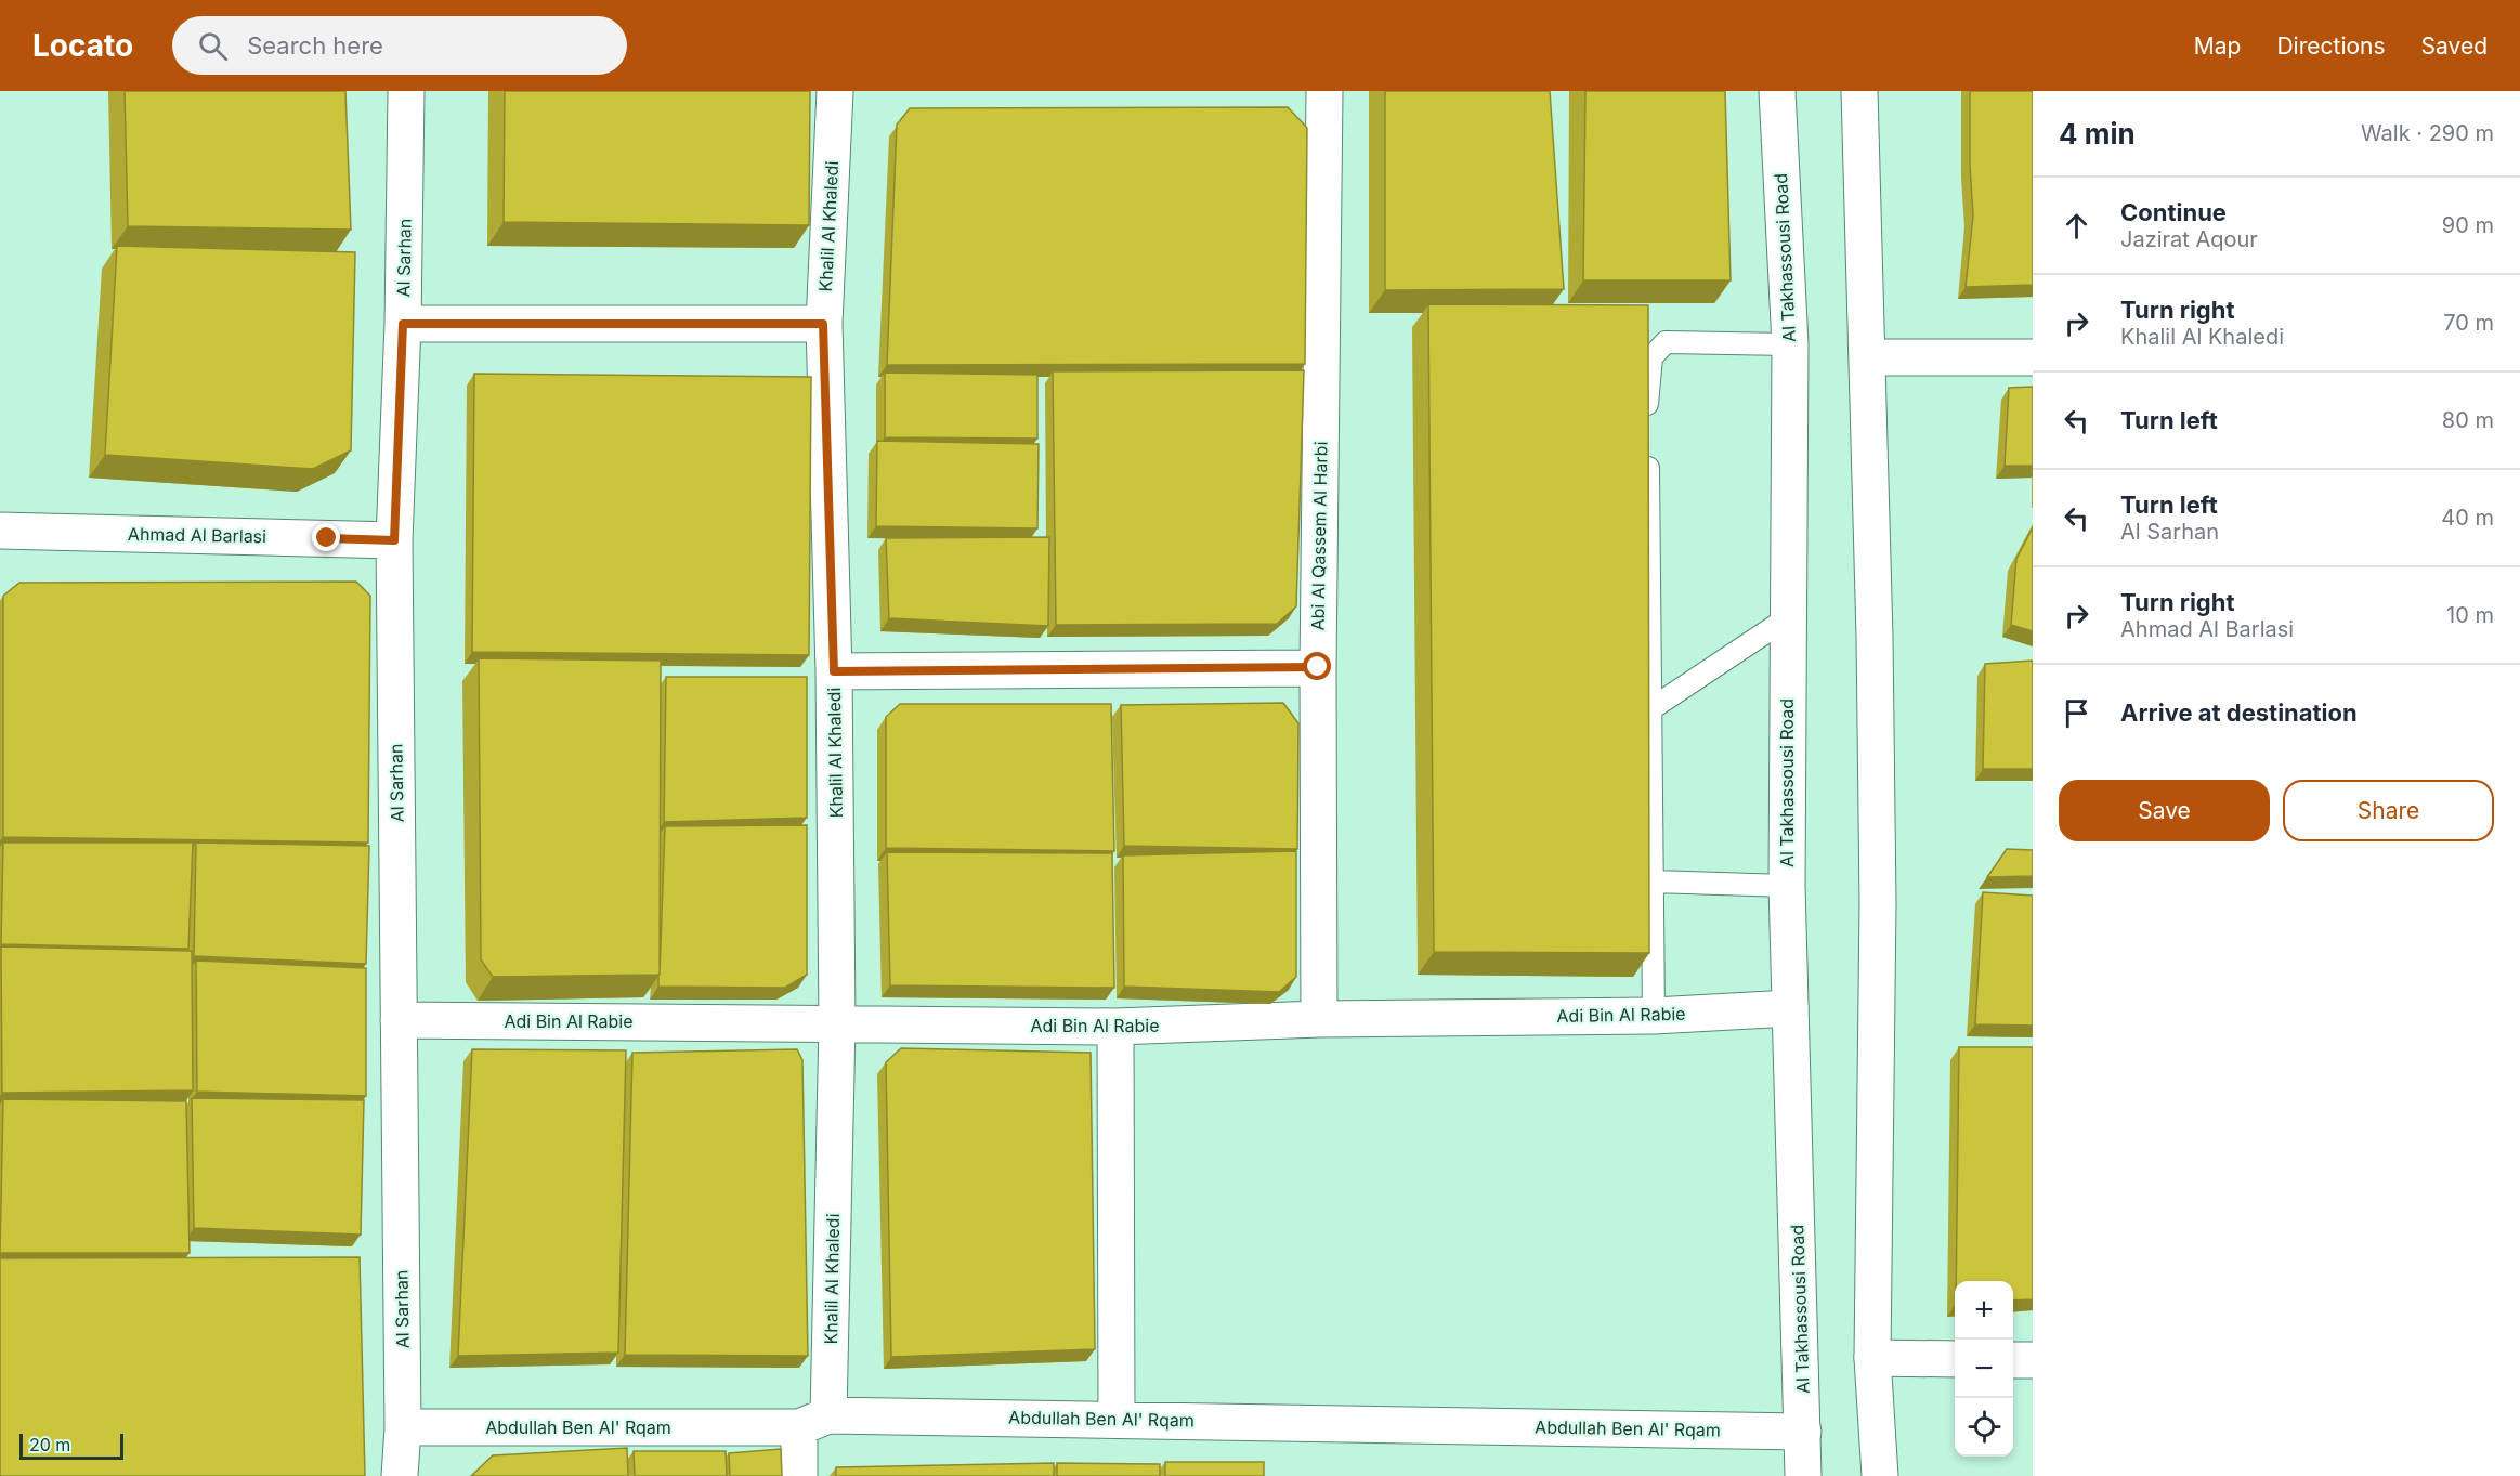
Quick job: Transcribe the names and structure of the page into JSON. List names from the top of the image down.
{
  "streets": {
    "street": [
      "Khalil Al Khaledi",
      "Al Sarhan",
      "Al Takhassousi Road",
      "Ahmad Al Barlasi",
      "Abi Al Qassem Al Harbi",
      "Adi Bin Al Rabie",
      "Abdullah Ben Al' Rqam"
    ]
  },
  "crossings": [
    ["Khalil Al Khaledi", "Adi Bin Al Rabie"],
    ["Khalil Al Khaledi", "Abdullah Ben Al' Rqam"],
    ["Al Sarhan", "Ahmad Al Barlasi"],
    ["Al Sarhan", "Adi Bin Al Rabie"],
    ["Al Sarhan", "Abdullah Ben Al' Rqam"],
    ["Al Takhassousi Road", "Adi Bin Al Rabie"],
    ["Al Takhassousi Road", "Abdullah Ben Al' Rqam"],
    ["Abi Al Qassem Al Harbi", "Adi Bin Al Rabie"]
  ],
  "scale_bar": "20 m",
  "page": {
    "header": "Locato",
    "search": "Search here",
    "nav": ["Map", "Directions", "Saved"],
    "heading": ["4 min", "Walk · 290 m"],
    "list": [
      ["Continue", "Jazirat Aqour", "90 m"],
      ["Turn right", "Khalil Al Khaledi", "70 m"],
      ["Turn left", "80 m"],
      ["Turn left", "Al Sarhan", "40 m"],
      ["Turn right", "Ahmad Al Barlasi", "10 m"],
      "Arrive at destination"
    ],
    "buttons": ["Save", "Share"],
    "map_buttons": ["+", "−"],
    "scale": "20 m"
  }
}
